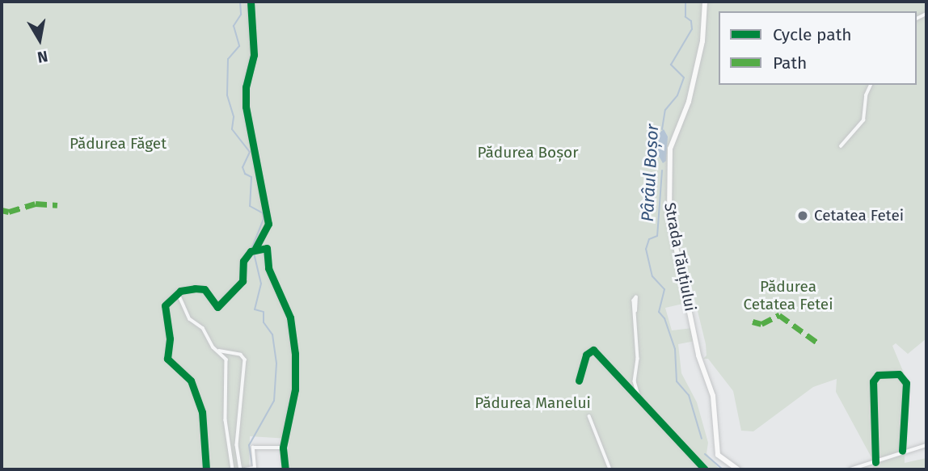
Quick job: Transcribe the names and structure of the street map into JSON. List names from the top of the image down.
{
  "streets": {
    "main road": ["Strada Tăuțiului"]
  },
  "water": ["Pârâul Boșor"],
  "parks": [
    "Pădurea Făget",
    "Pădurea Boșor",
    "Pădurea Cetatea Fetei",
    "Pădurea Manelui"
  ],
  "places": ["Cetatea Fetei"],
  "legend": ["Cycle path", "Path"],
  "north": "bottom"
}
